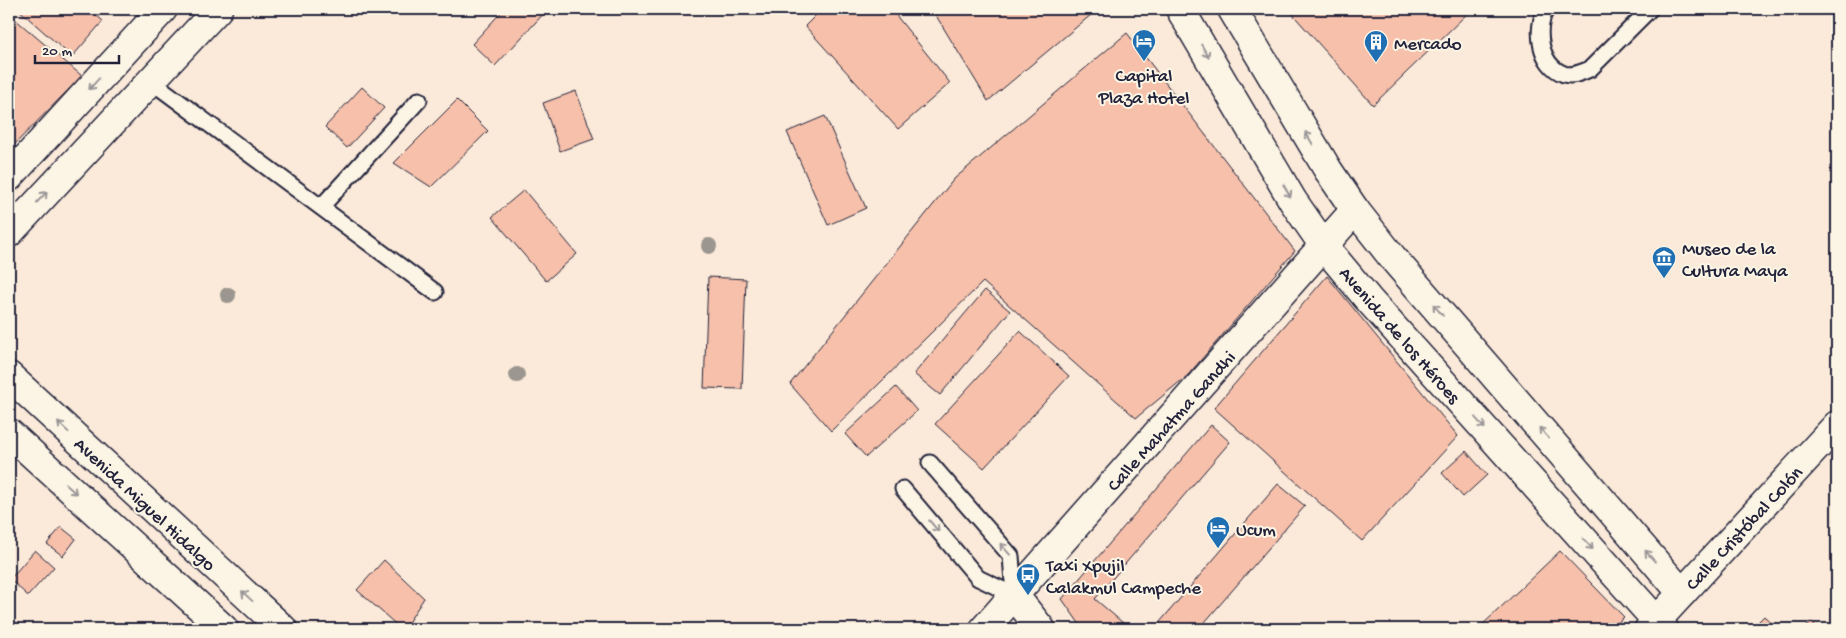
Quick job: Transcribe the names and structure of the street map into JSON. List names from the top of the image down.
{
  "streets": {
    "street": [
      "Avenida de los Héroes",
      "Calle Mahatma Gandhi",
      "Avenida Miguel Hidalgo",
      "Calle Cristóbal Colón"
    ]
  },
  "crossings": [
    ["Avenida de los Héroes", "Calle Mahatma Gandhi"],
    ["Avenida de los Héroes", "Calle Cristóbal Colón"]
  ],
  "places": {
    "hotel": ["Capital Plaza Hotel", "Ucum"],
    "building": ["Mercado"],
    "museum": ["Museo de la Cultura Maya"],
    "bus stop": ["Taxi Xpujil Calakmul Campeche"]
  },
  "scale_bar": "20 m"
}
